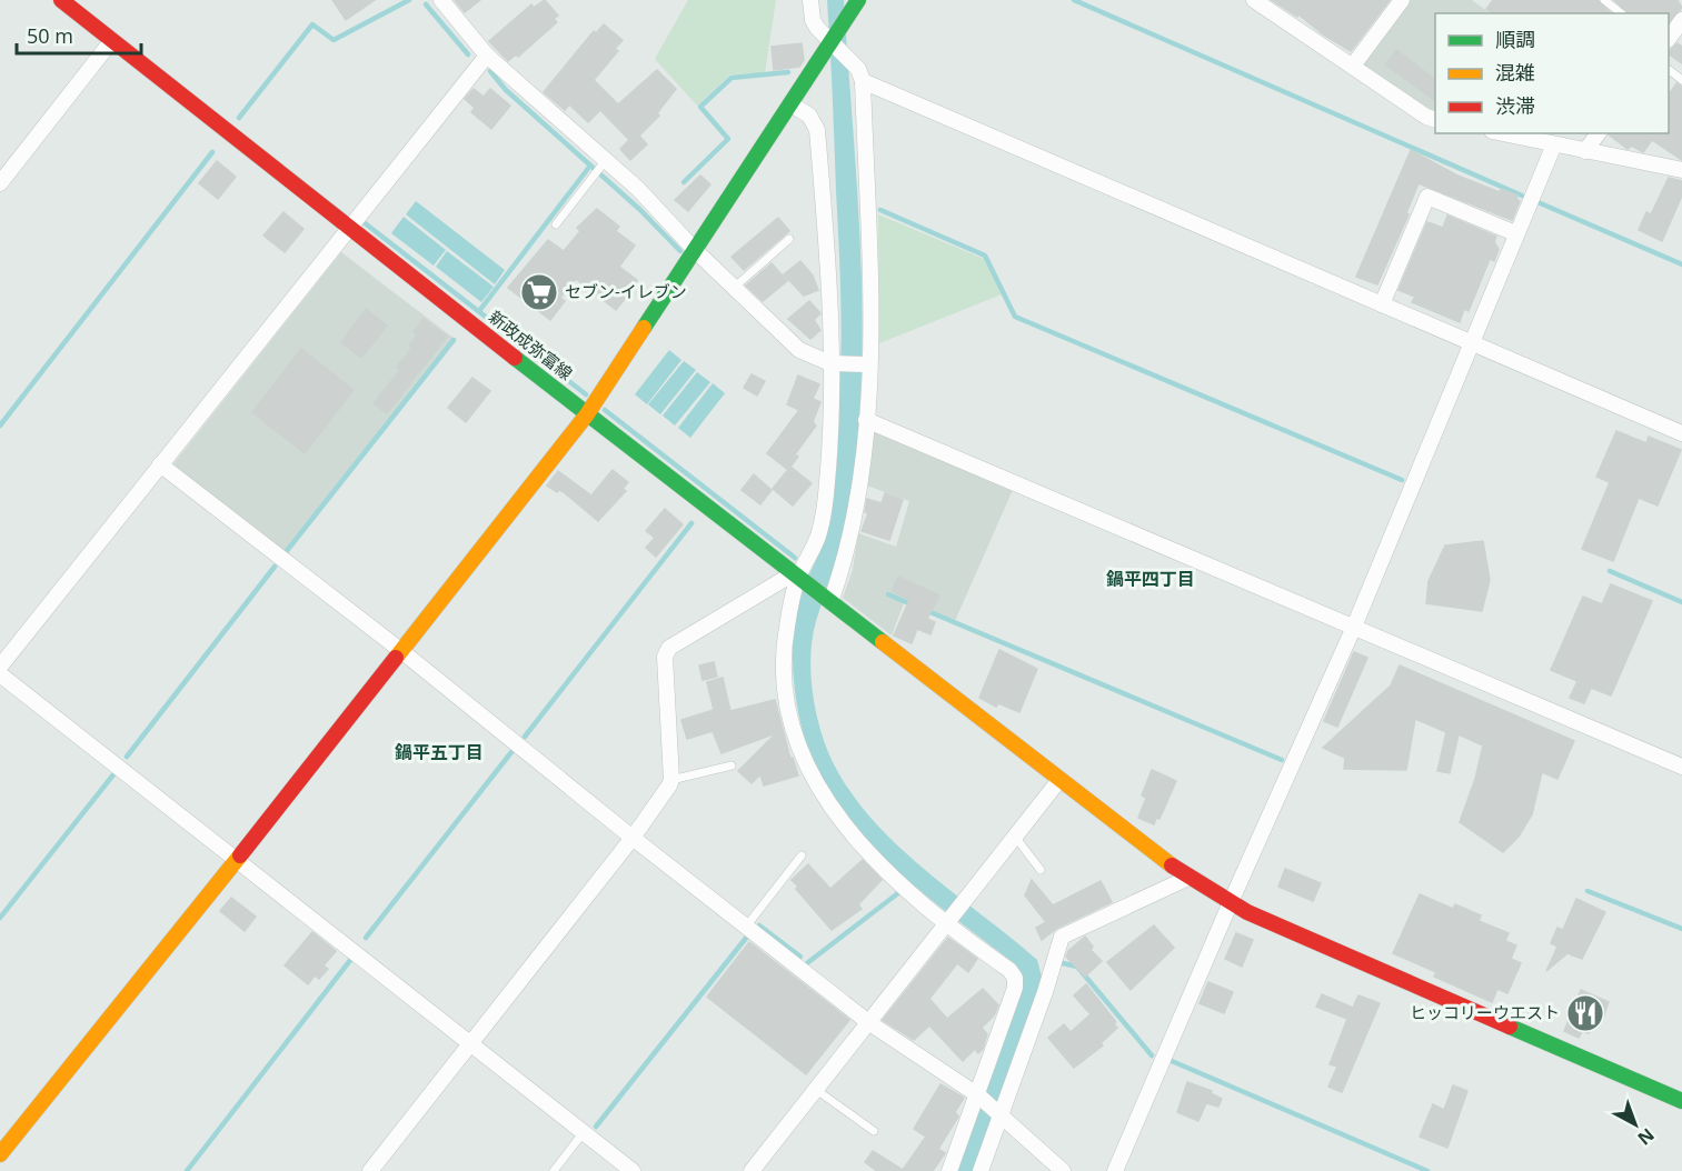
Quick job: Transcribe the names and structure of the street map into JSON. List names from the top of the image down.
{
  "streets": {
    "street": ["新政成弥富線"]
  },
  "districts": ["鍋平四丁目", "鍋平五丁目"],
  "places": {
    "supermarket": ["セブン-イレブン"],
    "restaurant": ["ヒッコリーウエスト"]
  },
  "legend": ["順調", "混雑", "渋滞"],
  "scale_bar": "50 m",
  "north": "bottom right"
}
